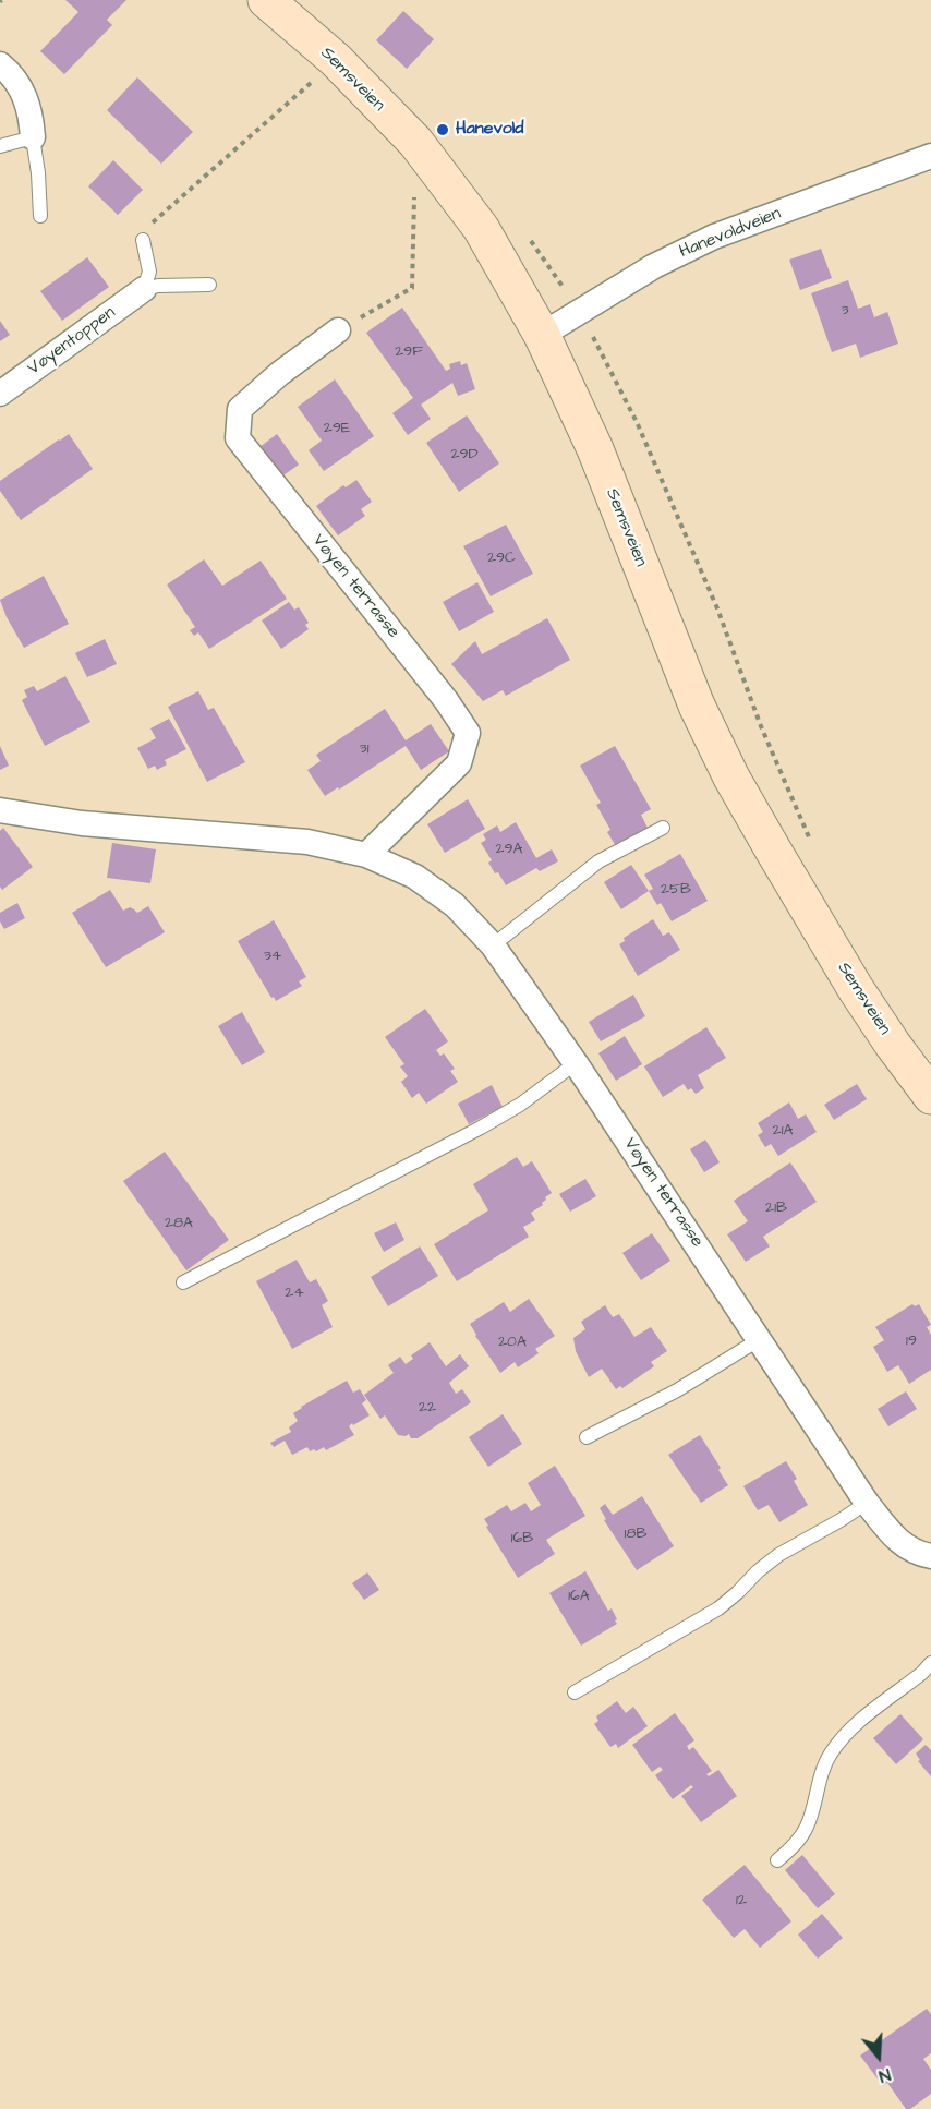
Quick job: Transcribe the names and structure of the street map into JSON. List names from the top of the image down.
{
  "streets": {
    "main road": ["Semsveien"],
    "street": ["Hanevoldveien", "Vøyentoppen", "Vøyen terrasse"]
  },
  "crossings": [
    ["Semsveien", "Hanevoldveien"]
  ],
  "places": ["Hanevold"],
  "house_numbers": [
    "3",
    "29F",
    "29E",
    "29D",
    "29C",
    "31",
    "29A",
    "25B",
    "34",
    "21A",
    "21B",
    "28A",
    "24",
    "19",
    "20A",
    "22",
    "18B",
    "16B",
    "16A",
    "12"
  ],
  "north": "bottom"
}
